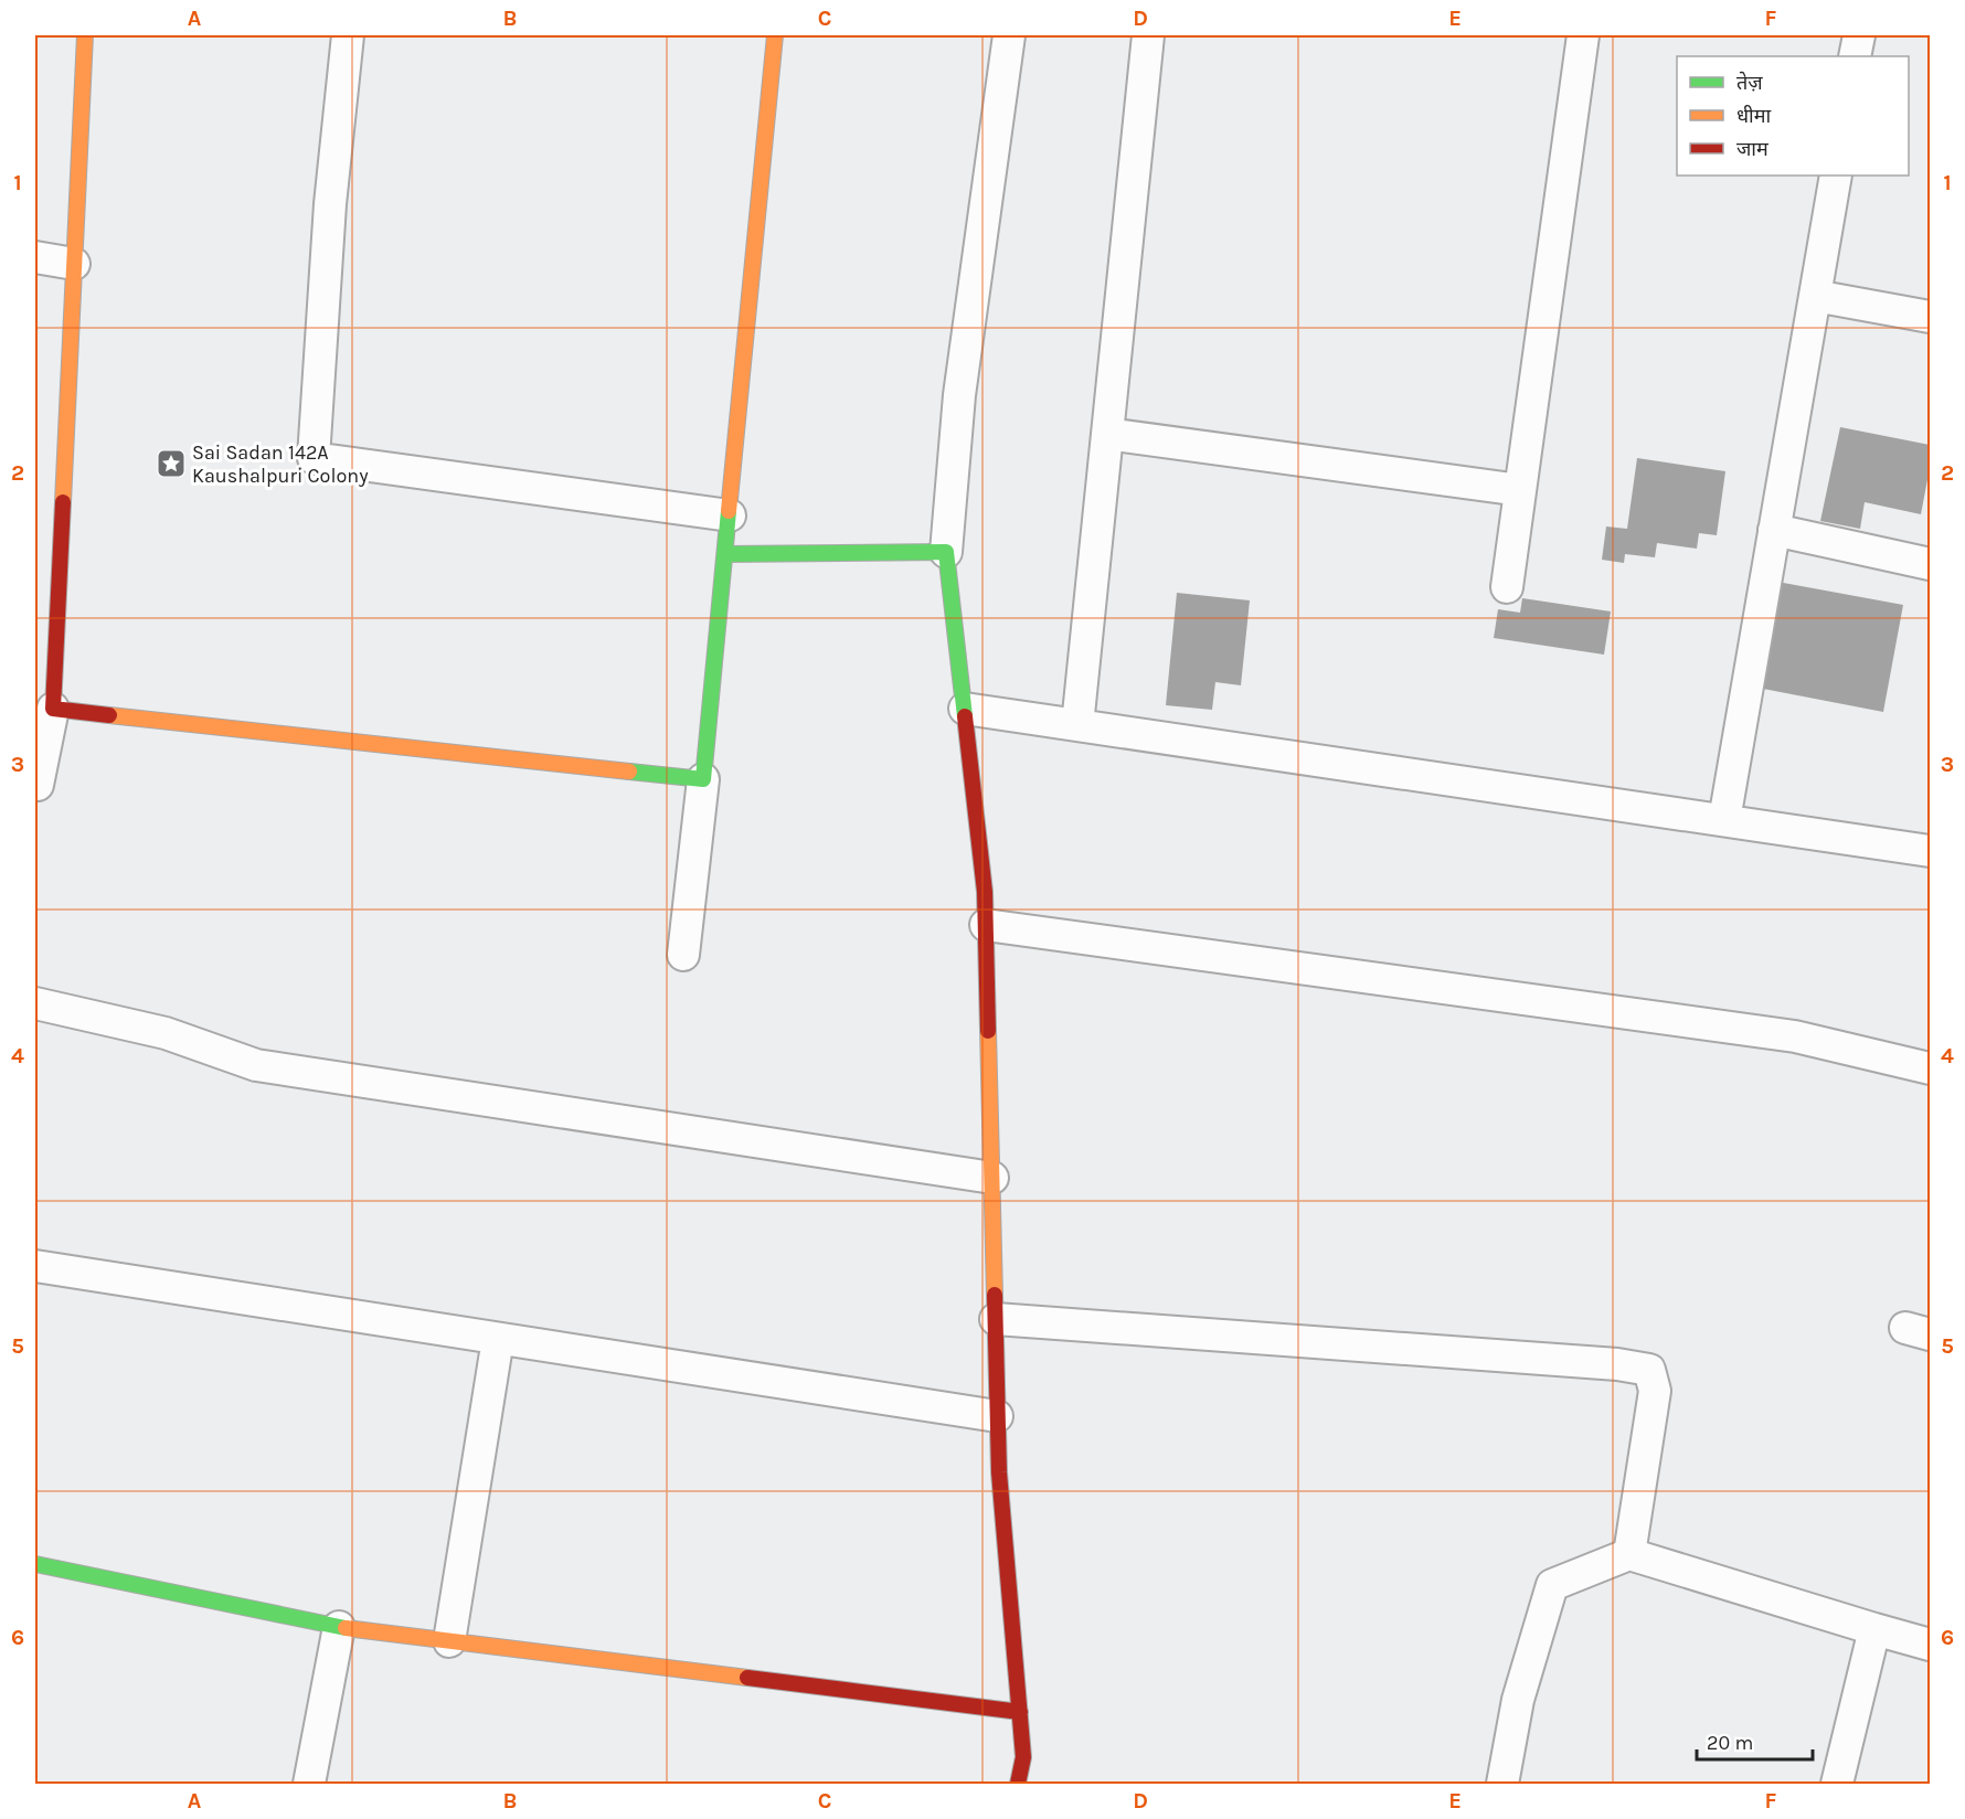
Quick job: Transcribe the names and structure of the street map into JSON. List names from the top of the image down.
{
  "places": {
    "place": ["Sai Sadan 142A Kaushalpuri Colony"]
  },
  "legend": ["तेज़", "धीमा", "जाम"],
  "scale_bar": "20 m",
  "grid": {
    "columns": [
      "A",
      "B",
      "C",
      "D",
      "E",
      "F"
    ],
    "rows": [
      "1",
      "2",
      "3",
      "4",
      "5",
      "6"
    ]
  }
}
